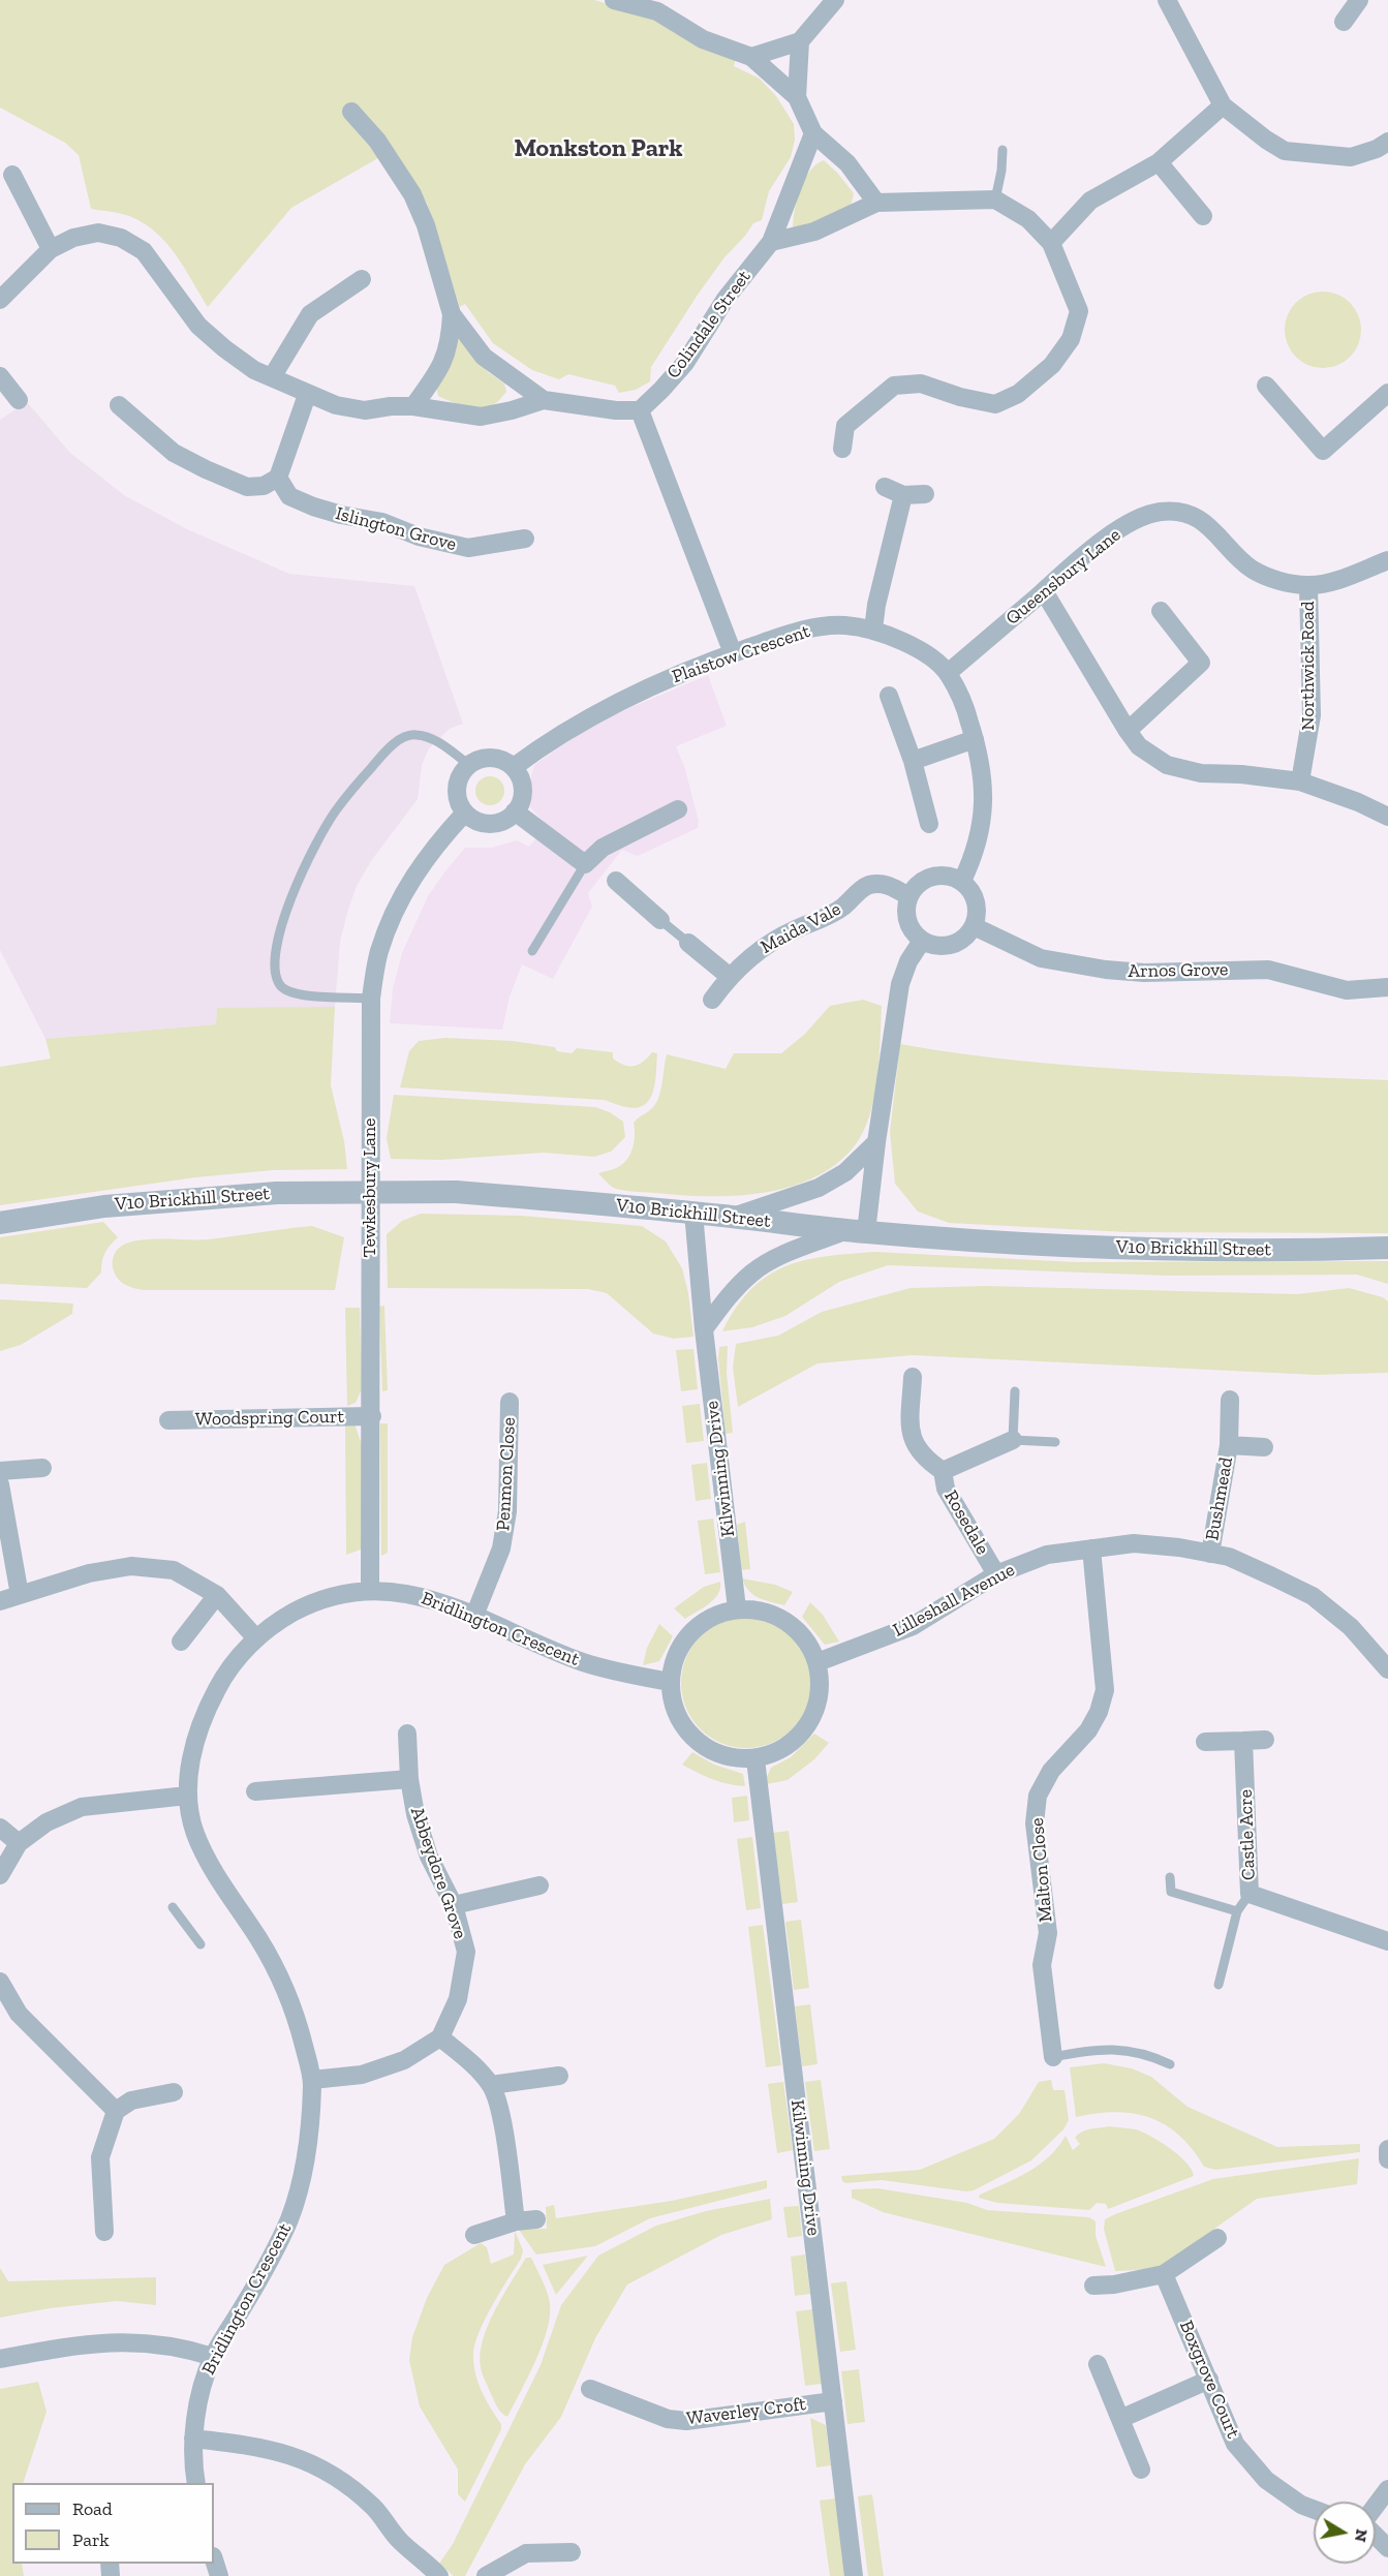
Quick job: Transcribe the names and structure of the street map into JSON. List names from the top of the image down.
{
  "streets": {
    "street": [
      "Colindale Street",
      "Islington Grove",
      "Queensbury Lane",
      "Plaistow Crescent",
      "Northwick Road",
      "Maida Vale",
      "Arnos Grove",
      "Tewkesbury Lane",
      "V10 Brickhill Street",
      "Woodspring Court",
      "Kilwinning Drive",
      "Penmon Close",
      "Bushmead",
      "Rosedale",
      "Lilleshall Avenue",
      "Bridlington Crescent",
      "Castle Acre",
      "Malton Close",
      "Abbeydore Grove",
      "Boxgrove Court",
      "Waverley Croft"
    ]
  },
  "crossings": [
    ["Queensbury Lane", "Plaistow Crescent"],
    ["Queensbury Lane", "Northwick Road"],
    ["Plaistow Crescent", "Maida Vale"],
    ["Plaistow Crescent", "Arnos Grove"],
    ["Plaistow Crescent", "Tewkesbury Lane"],
    ["Maida Vale", "Arnos Grove"],
    ["Tewkesbury Lane", "Woodspring Court"],
    ["Tewkesbury Lane", "Bridlington Crescent"],
    ["V10 Brickhill Street", "Kilwinning Drive"],
    ["Kilwinning Drive", "Lilleshall Avenue"],
    ["Kilwinning Drive", "Bridlington Crescent"],
    ["Kilwinning Drive", "Waverley Croft"],
    ["Penmon Close", "Bridlington Crescent"],
    ["Bushmead", "Lilleshall Avenue"],
    ["Rosedale", "Lilleshall Avenue"],
    ["Lilleshall Avenue", "Bridlington Crescent"],
    ["Lilleshall Avenue", "Malton Close"]
  ],
  "districts": ["Monkston Park"],
  "legend": ["Road", "Park"],
  "north": "right"
}
